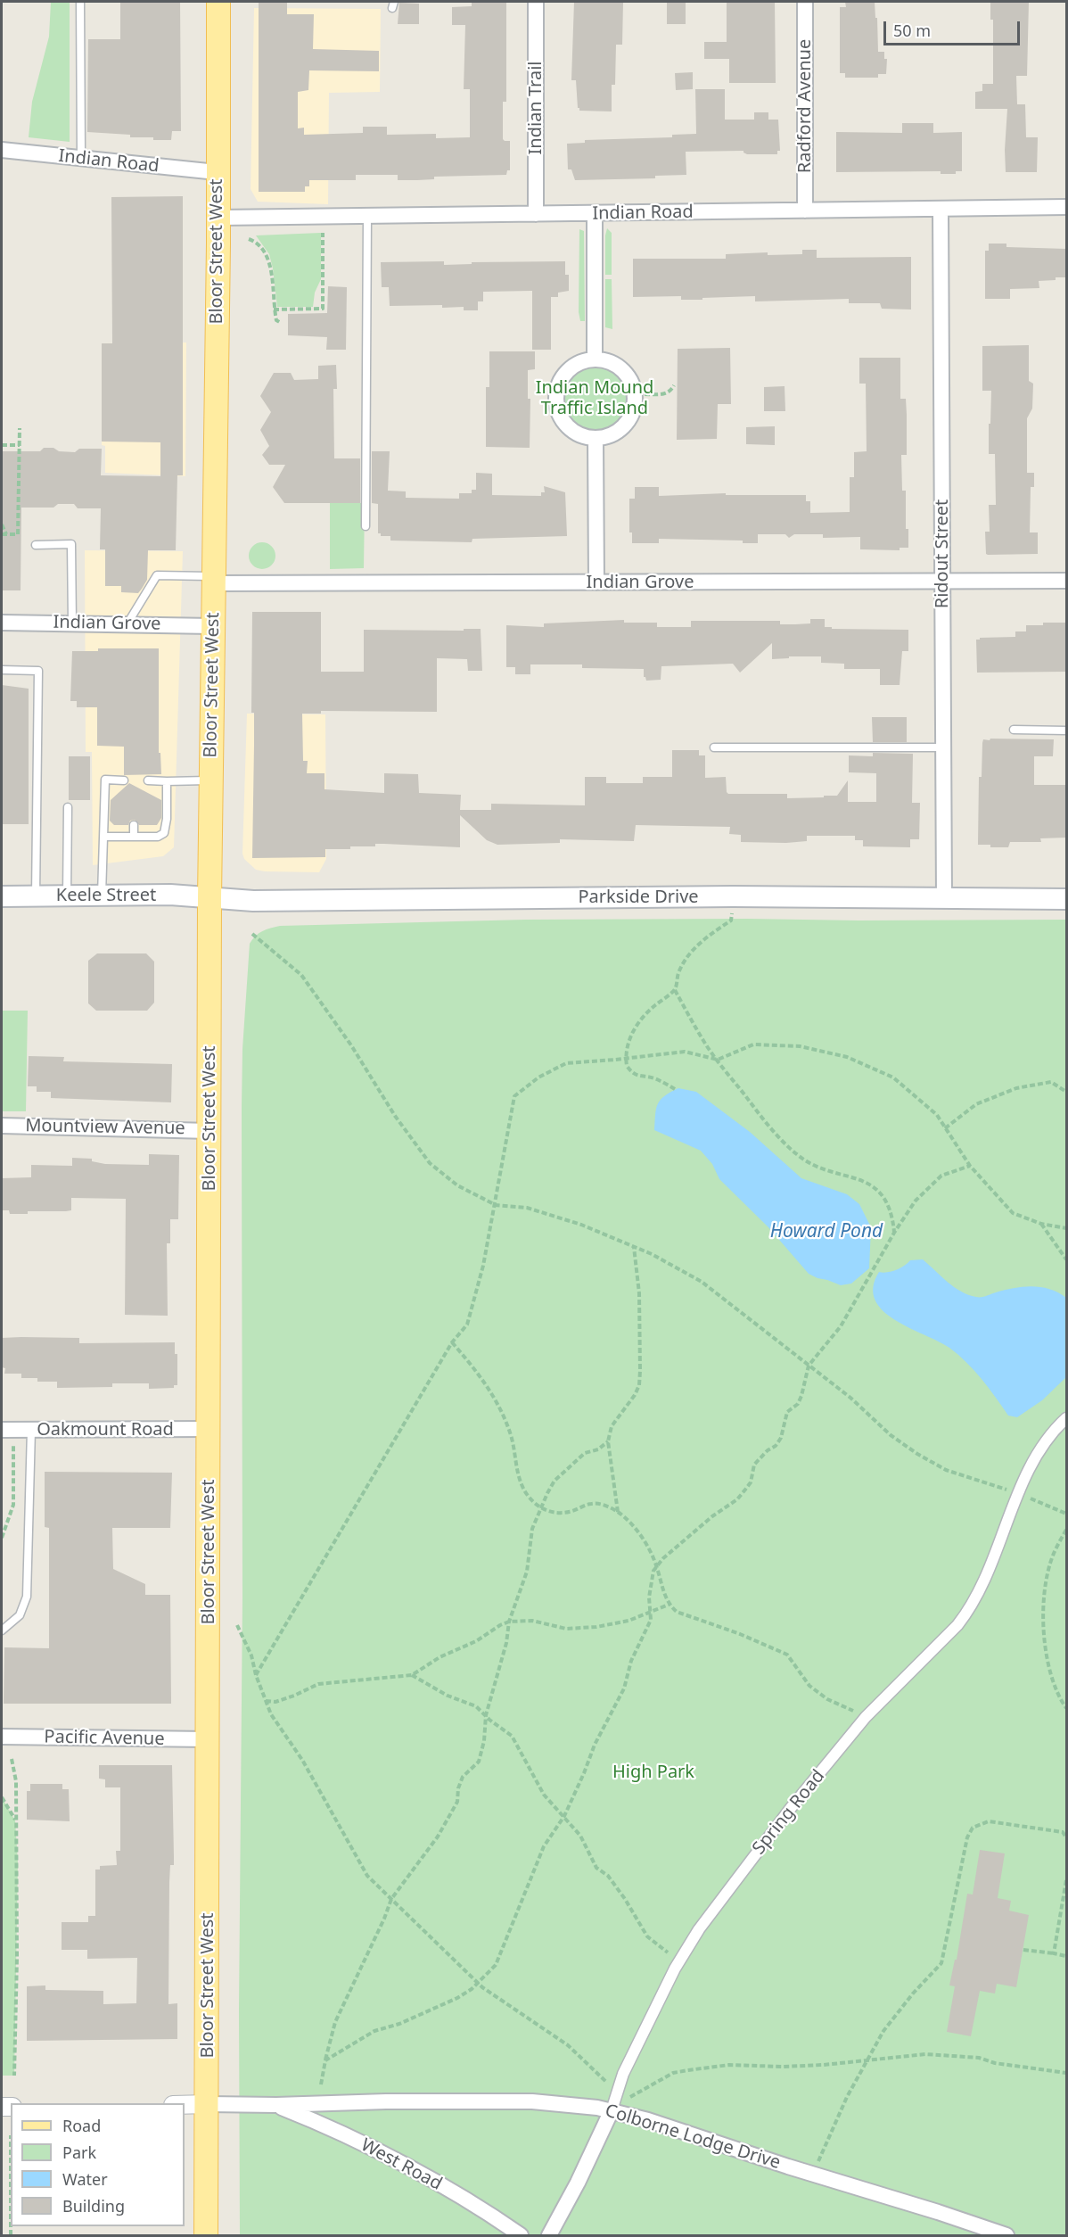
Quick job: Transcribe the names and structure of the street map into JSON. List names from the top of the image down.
{
  "streets": {
    "main road": ["Bloor Street West", "Keele Street", "Parkside Drive"],
    "street": [
      "Radford Avenue",
      "Indian Trail",
      "Indian Road",
      "Ridout Street",
      "Indian Grove",
      "Mountview Avenue",
      "Oakmount Road",
      "Pacific Avenue",
      "Spring Road",
      "Colborne Lodge Drive",
      "West Road"
    ]
  },
  "crossings": [
    ["Radford Avenue", "Indian Road"],
    ["Indian Trail", "Indian Road"],
    ["Indian Road", "Bloor Street West"],
    ["Indian Road", "Ridout Street"],
    ["Bloor Street West", "Indian Grove"],
    ["Bloor Street West", "Keele Street"],
    ["Bloor Street West", "Parkside Drive"],
    ["Bloor Street West", "Mountview Avenue"],
    ["Bloor Street West", "Oakmount Road"],
    ["Bloor Street West", "Pacific Avenue"],
    ["Bloor Street West", "Colborne Lodge Drive"],
    ["Ridout Street", "Indian Grove"],
    ["Ridout Street", "Parkside Drive"],
    ["Keele Street", "Parkside Drive"],
    ["Spring Road", "Colborne Lodge Drive"],
    ["Colborne Lodge Drive", "West Road"]
  ],
  "water": ["Howard Pond"],
  "parks": ["Indian Mound Traffic Island", "High Park"],
  "legend": [
    "Road",
    "Park",
    "Water",
    "Building"
  ],
  "scale_bar": "50 m"
}
